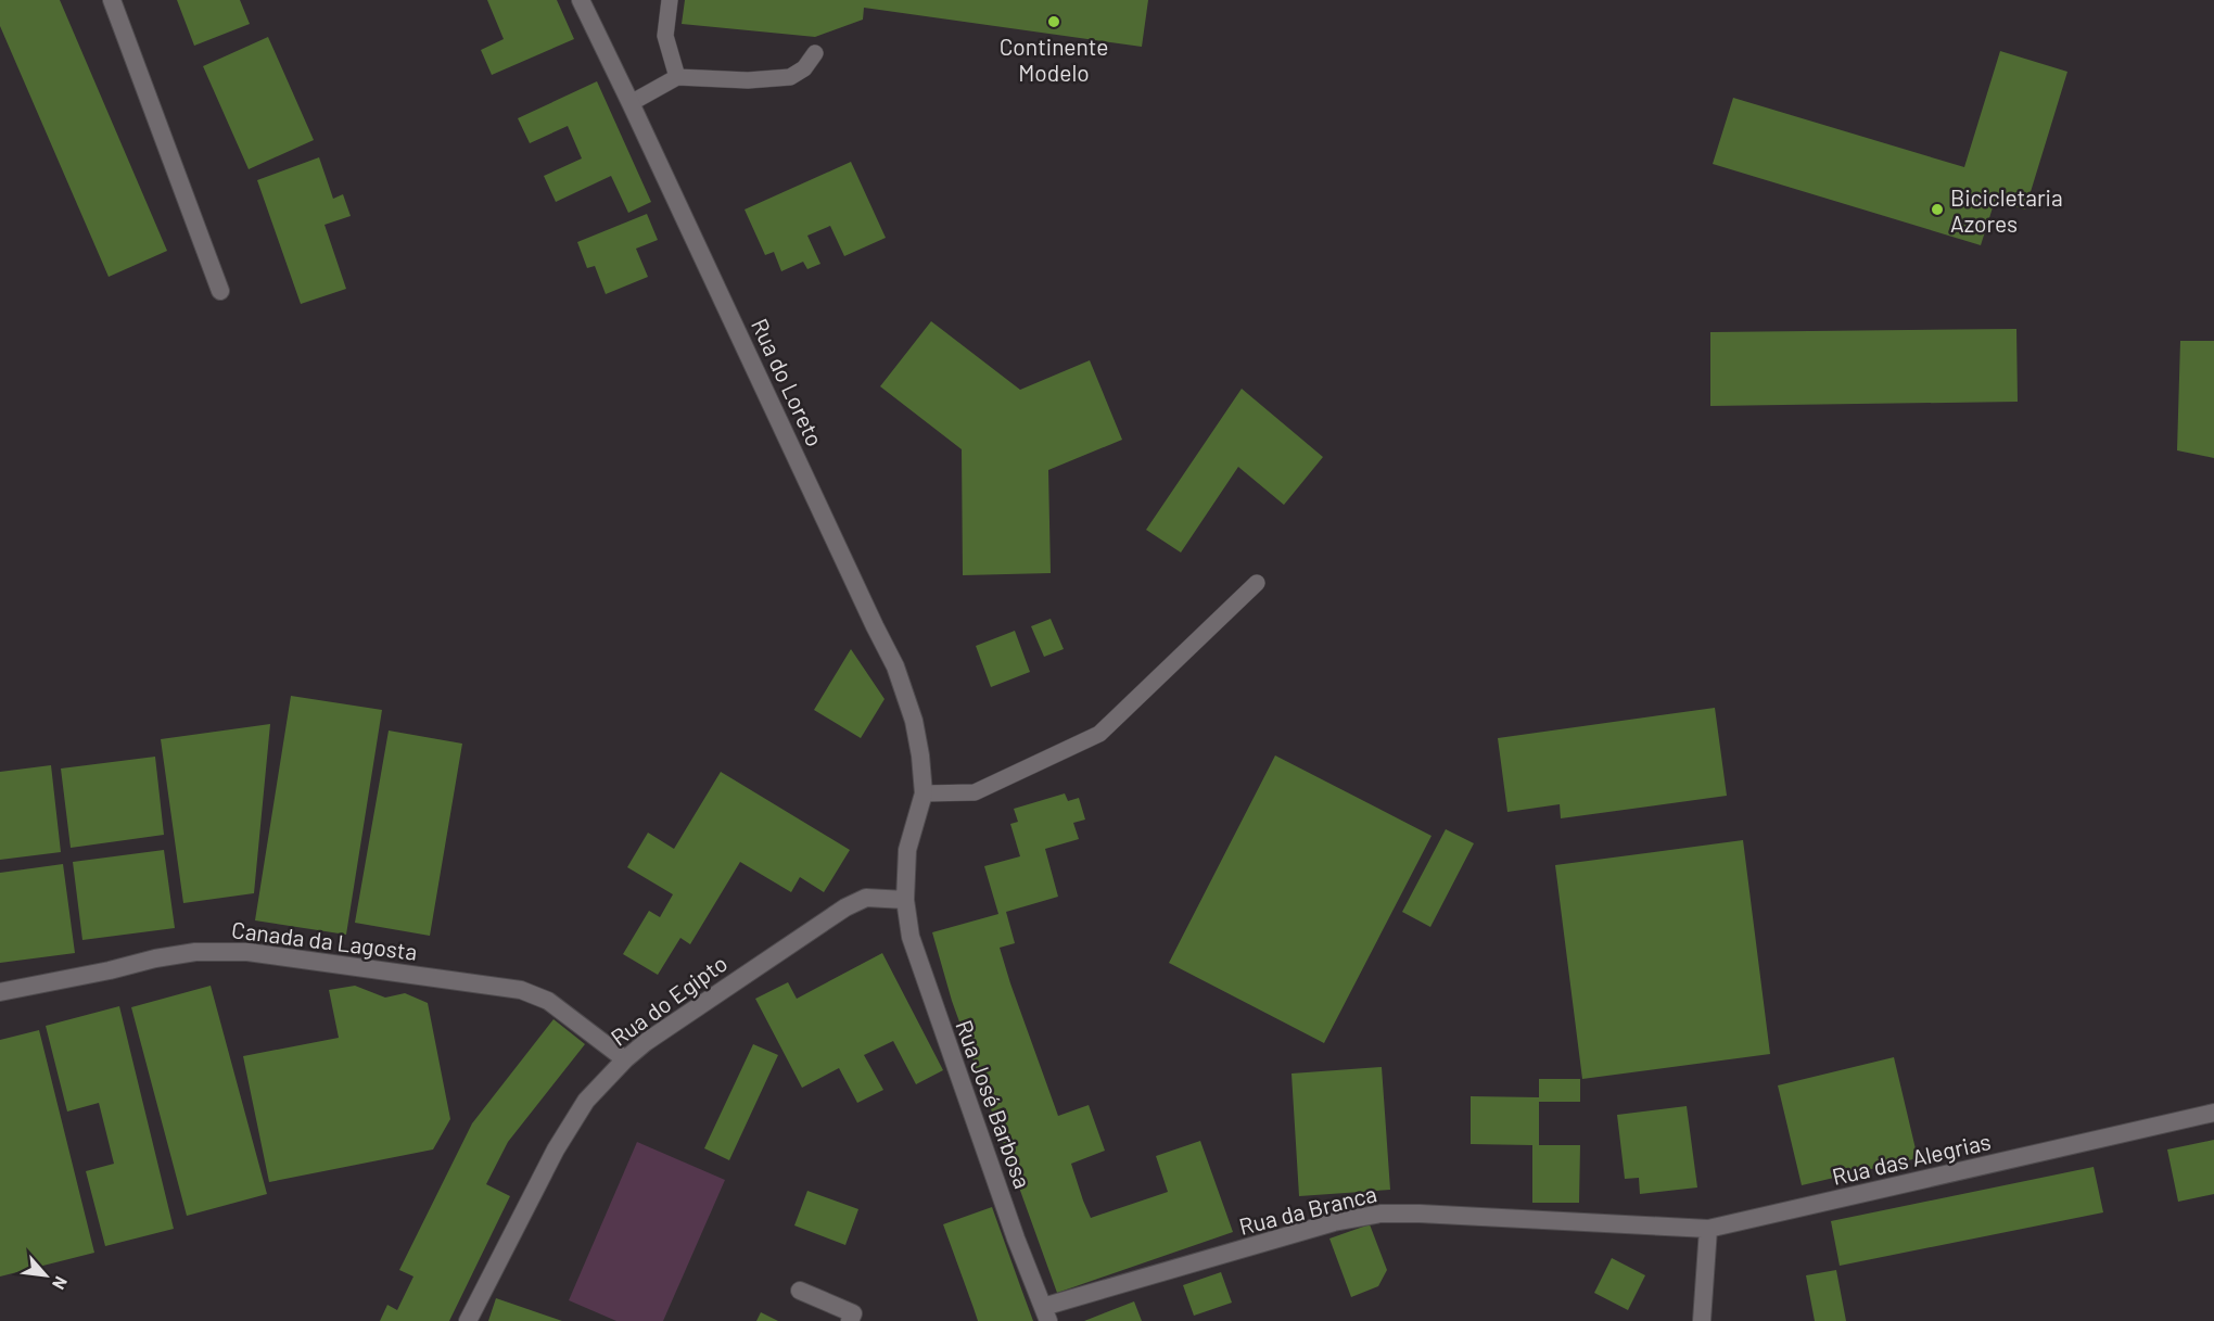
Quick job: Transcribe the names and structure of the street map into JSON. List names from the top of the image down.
{
  "streets": {
    "street": [
      "Rua do Loreto",
      "Canada da Lagosta",
      "Rua do Egipto",
      "Rua José Barbosa",
      "Rua das Alegrias",
      "Rua da Branca"
    ]
  },
  "crossings": [
    ["Rua do Loreto", "Rua José Barbosa"],
    ["Canada da Lagosta", "Rua do Egipto"],
    ["Rua do Egipto", "Rua José Barbosa"],
    ["Rua José Barbosa", "Rua da Branca"],
    ["Rua das Alegrias", "Rua da Branca"]
  ],
  "places": ["Continente Modelo", "Bicicletaria Azores"],
  "north": "bottom right"
}
